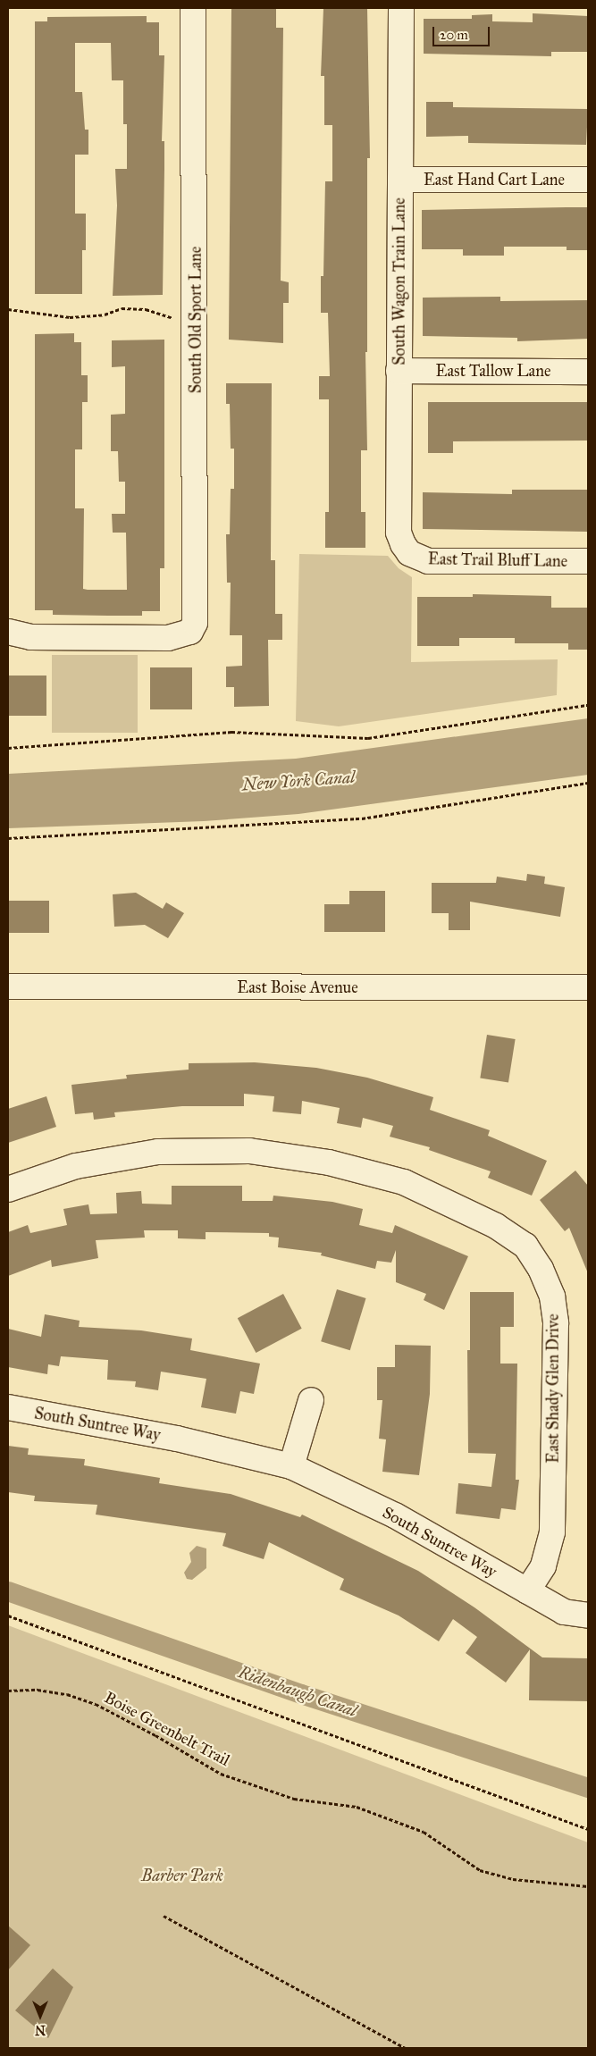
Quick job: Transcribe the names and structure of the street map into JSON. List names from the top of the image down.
{
  "streets": {
    "street": [
      "East Hand Cart Lane",
      "South Wagon Train Lane",
      "South Old Sport Lane",
      "East Tallow Lane",
      "East Trail Bluff Lane",
      "East Boise Avenue",
      "East Shady Glen Drive",
      "South Suntree Way"
    ],
    "path": ["Boise Greenbelt Trail"]
  },
  "crossings": [
    ["East Hand Cart Lane", "South Wagon Train Lane"],
    ["South Wagon Train Lane", "East Tallow Lane"],
    ["South Wagon Train Lane", "East Trail Bluff Lane"],
    ["East Shady Glen Drive", "South Suntree Way"]
  ],
  "water": ["New York Canal", "Ridenbaugh Canal"],
  "parks": ["Barber Park"],
  "scale_bar": "20 m",
  "north": "bottom"
}
